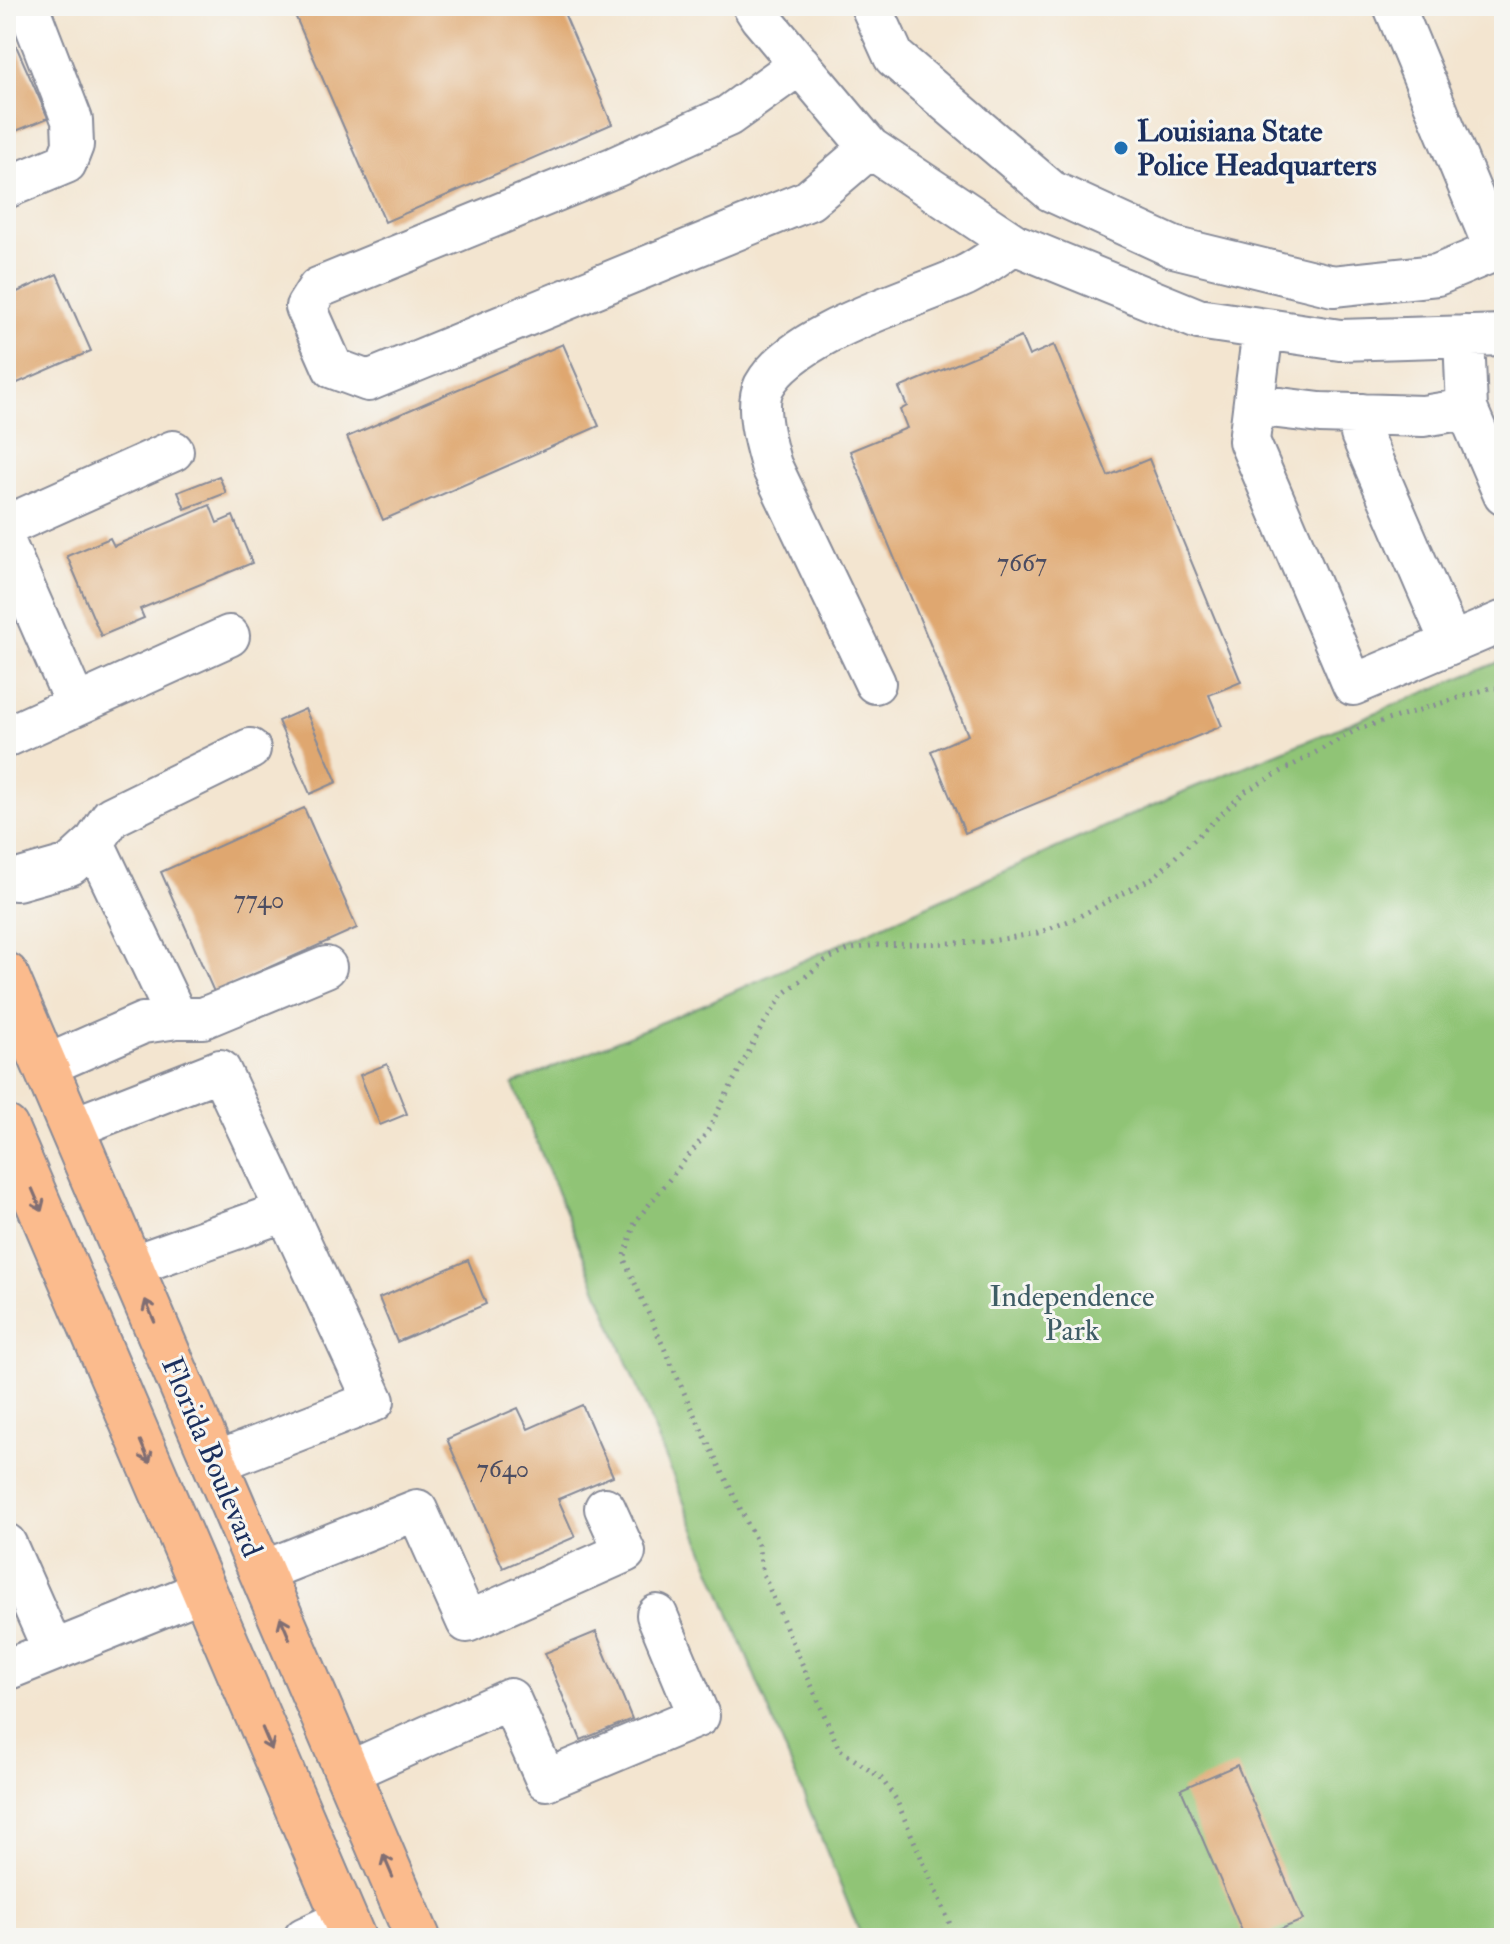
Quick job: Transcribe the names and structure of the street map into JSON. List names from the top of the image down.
{
  "streets": {
    "main road": ["Florida Boulevard"]
  },
  "parks": ["Independence Park"],
  "places": ["Louisiana State Police Headquarters"],
  "house_numbers": ["7667", "7740", "7640"]
}
